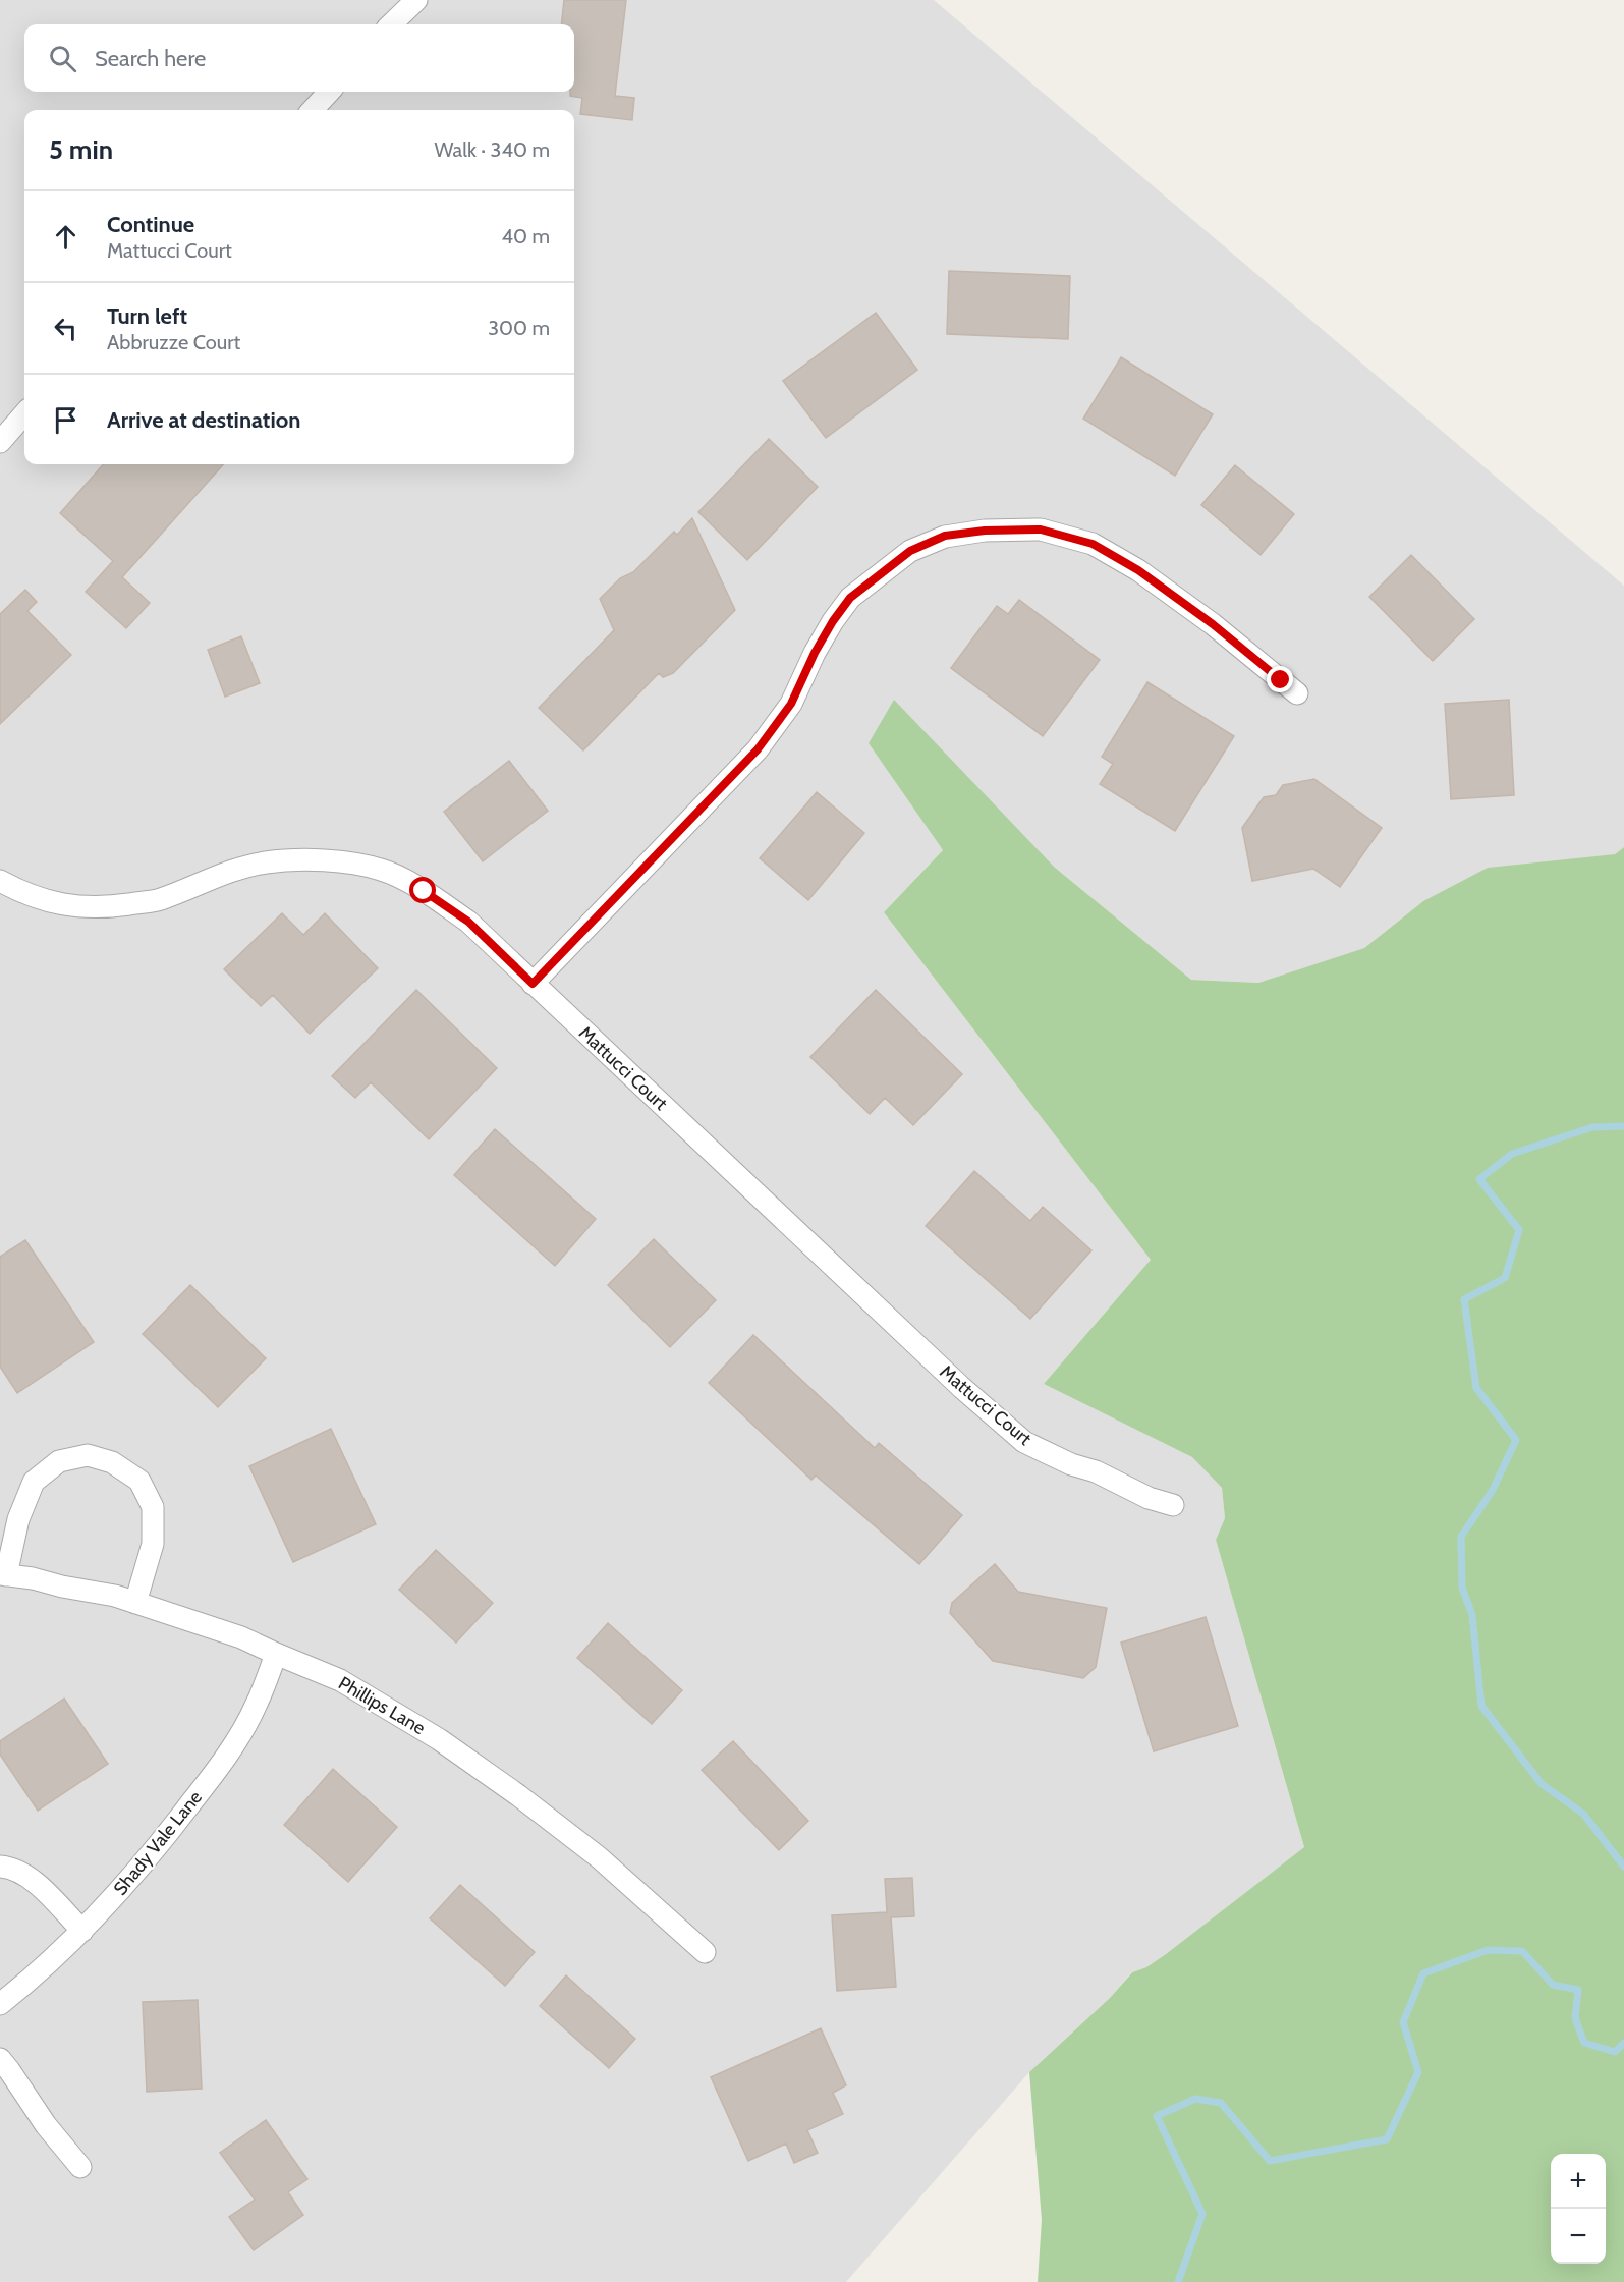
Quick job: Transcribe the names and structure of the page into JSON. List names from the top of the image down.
{
  "streets": {
    "street": ["Mattucci Court", "Phillips Lane", "Shady Vale Lane"]
  },
  "crossings": [
    ["Phillips Lane", "Shady Vale Lane"]
  ],
  "page": {
    "search": "Search here",
    "heading": ["5 min", "Walk · 340 m"],
    "list": [
      ["Continue", "Mattucci Court", "40 m"],
      ["Turn left", "Abbruzze Court", "300 m"],
      "Arrive at destination"
    ],
    "map_buttons": ["+", "−"]
  }
}
